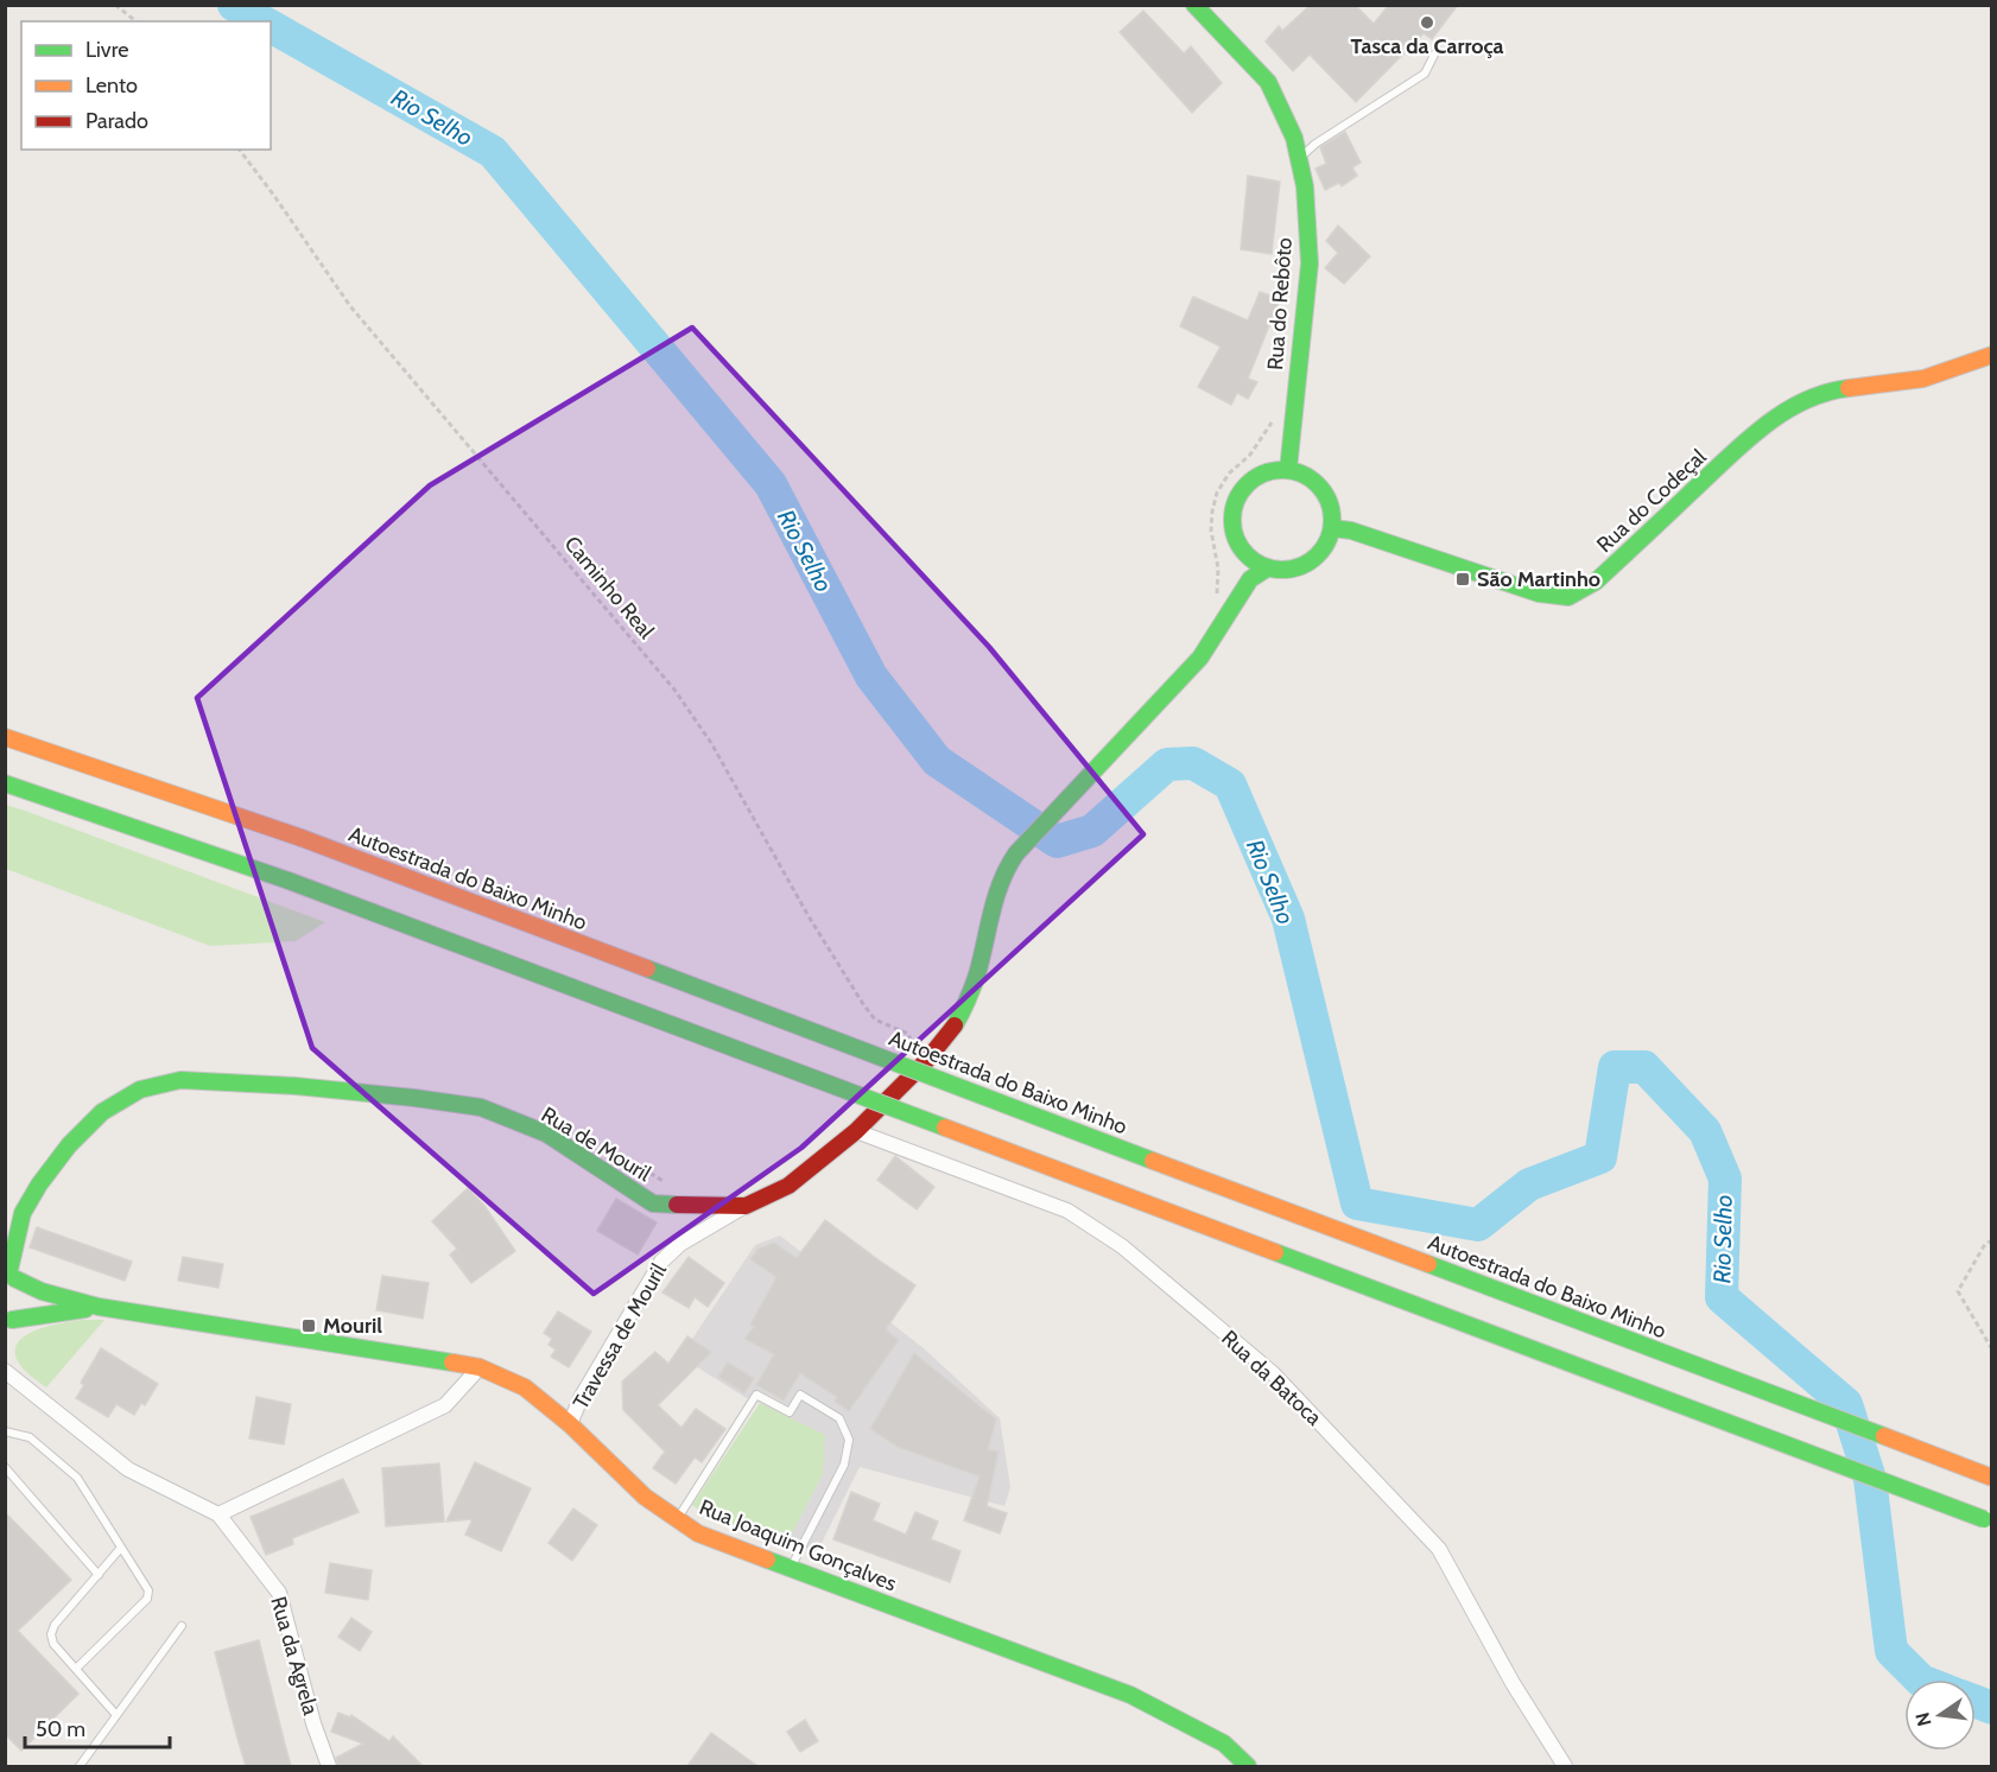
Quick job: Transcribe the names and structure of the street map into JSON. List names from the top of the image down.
{
  "streets": {
    "main road": [
      "Rua do Rebôto",
      "Rua do Codeçal",
      "Autoestrada do Baixo Minho",
      "Rua de Mouril",
      "Rua Joaquim Gonçalves"
    ],
    "street": ["Travessa de Mouril", "Rua da Batoca", "Rua da Agrela"],
    "path": ["Caminho Real"]
  },
  "crossings": [
    ["Rua do Rebôto", "Rua do Codeçal"],
    ["Rua do Rebôto", "Rua de Mouril"],
    ["Rua do Codeçal", "Rua de Mouril"],
    ["Caminho Real", "Rua de Mouril"],
    ["Rua de Mouril", "Travessa de Mouril"],
    ["Rua de Mouril", "Rua da Batoca"],
    ["Travessa de Mouril", "Rua Joaquim Gonçalves"]
  ],
  "water": ["Rio Selho"],
  "places": {
    "other": ["Tasca da Carroça"],
    "transit": ["São Martinho", "Mouril"]
  },
  "legend": ["Livre", "Lento", "Parado"],
  "scale_bar": "50 m",
  "north": "left"
}
